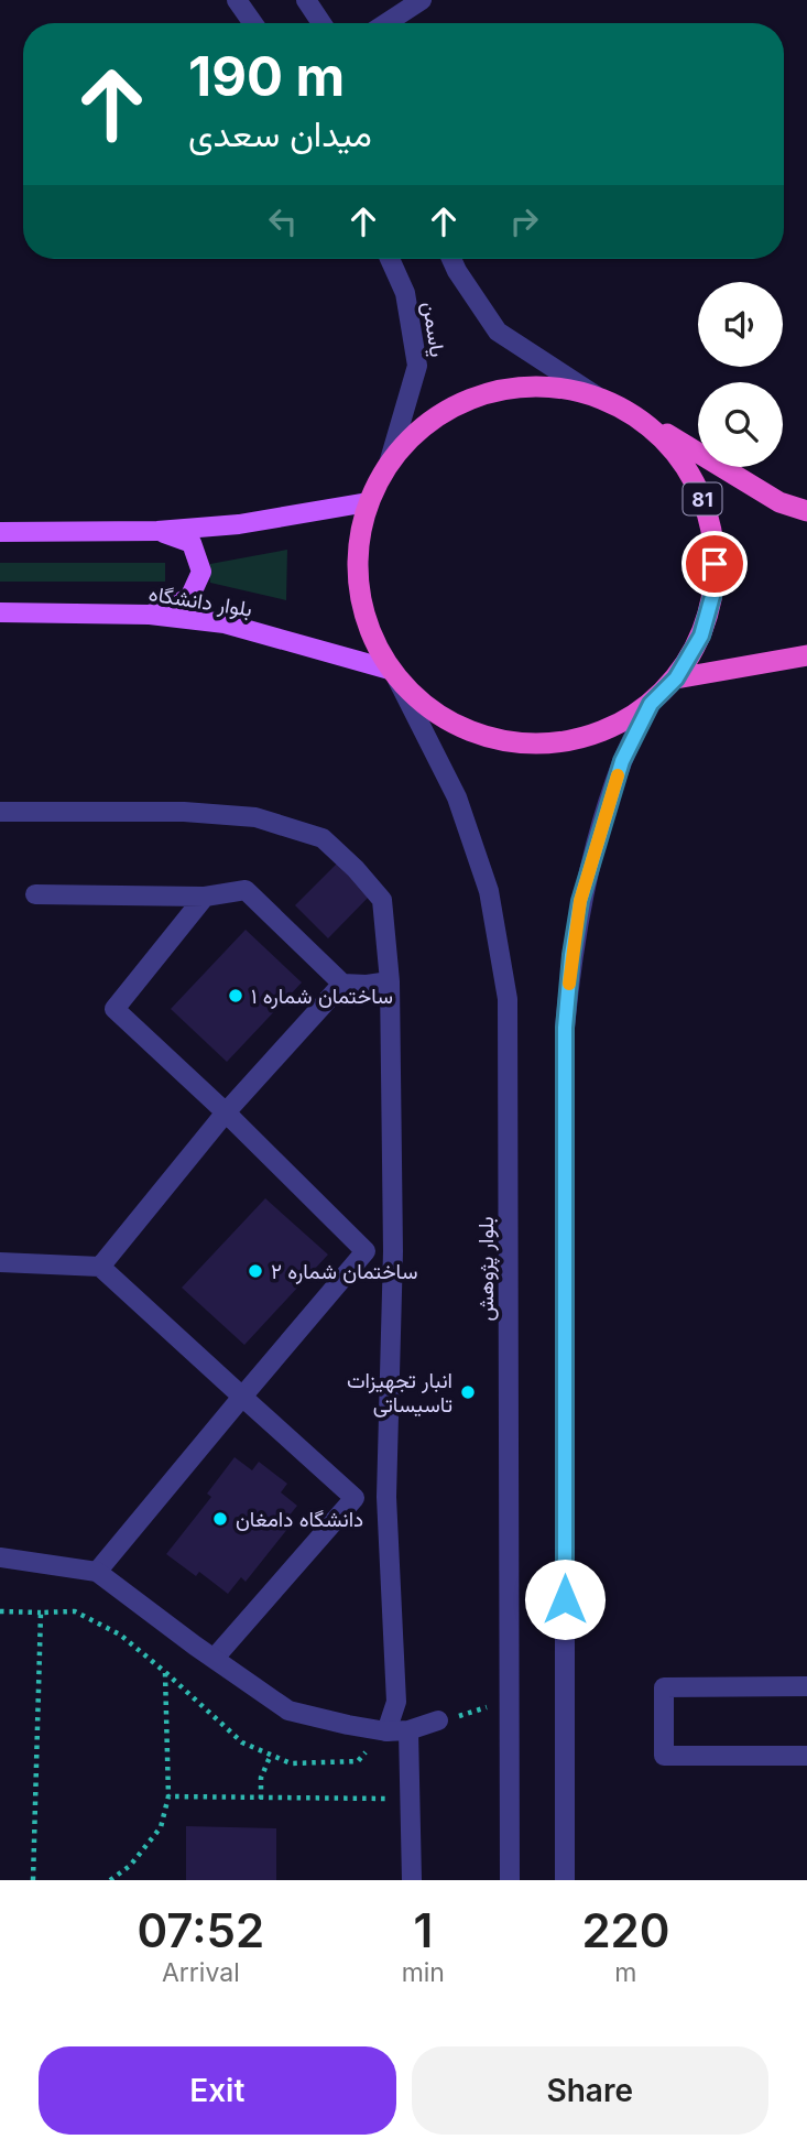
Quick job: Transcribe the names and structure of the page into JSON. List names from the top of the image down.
{
  "streets": {
    "highway": ["81"],
    "main road": ["بلوار دانشگاه"],
    "street": ["یاسمن", "بلوار پژوهش"]
  },
  "crossings": [
    ["یاسمن", "81"],
    ["81", "بلوار دانشگاه"],
    ["81", "بلوار پژوهش"],
    ["بلوار دانشگاه", "بلوار پژوهش"]
  ],
  "places": [
    "ساختمان شماره ۱",
    "ساختمان شماره ۲",
    "انبار تجهیزات تاسیساتی",
    "دانشگاه دامغان"
  ],
  "page": {
    "turn": ["190 m", "میدان سعدی"],
    "eta": [
      "07:52",
      "Arrival",
      "1",
      "min",
      "220",
      "m"
    ],
    "buttons": ["Exit", "Share"]
  }
}
